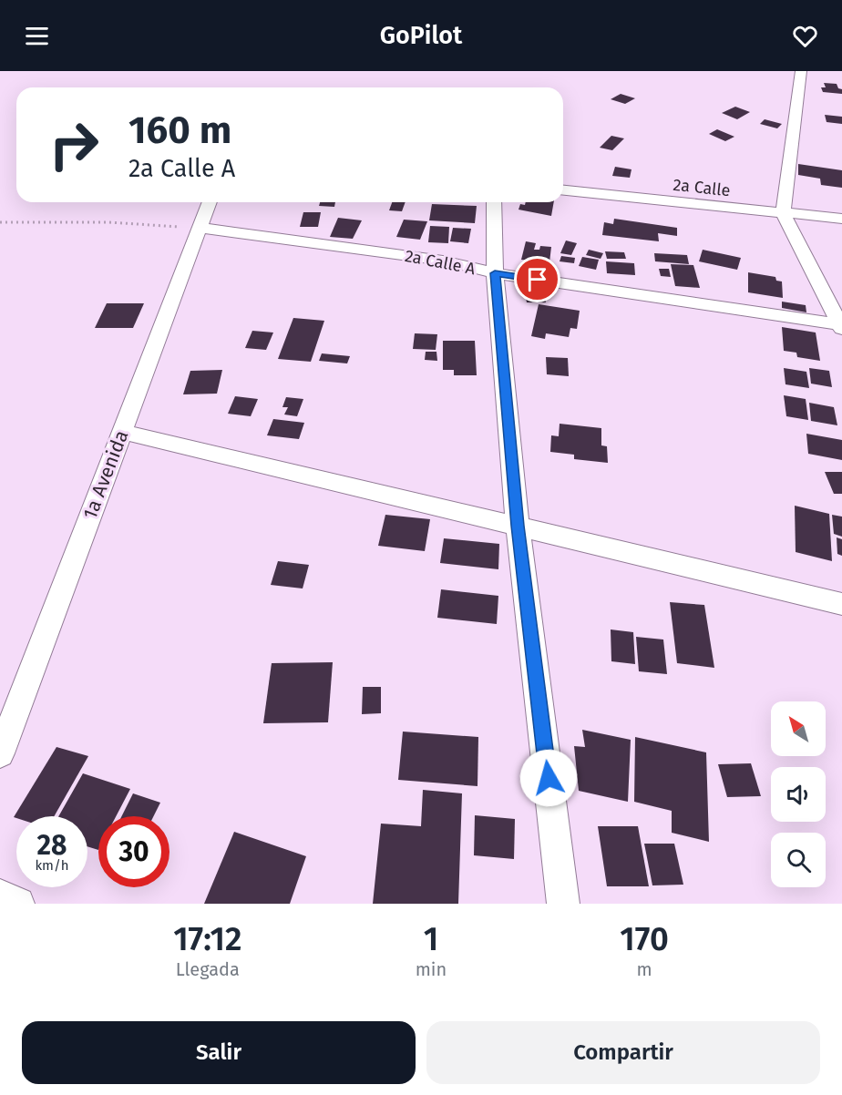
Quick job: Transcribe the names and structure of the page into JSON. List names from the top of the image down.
{
  "streets": {
    "street": ["2a Calle", "2a Calle A", "1a Avenida"]
  },
  "crossings": [
    ["2a Calle A", "1a Avenida"]
  ],
  "north": "top left",
  "page": {
    "header": "GoPilot",
    "turn": ["160 m", "2a Calle A"],
    "speed": "28 km/h",
    "limit": "30",
    "eta": [
      "17:12",
      "Llegada",
      "1",
      "min",
      "170",
      "m"
    ],
    "buttons": ["Salir", "Compartir"]
  }
}
